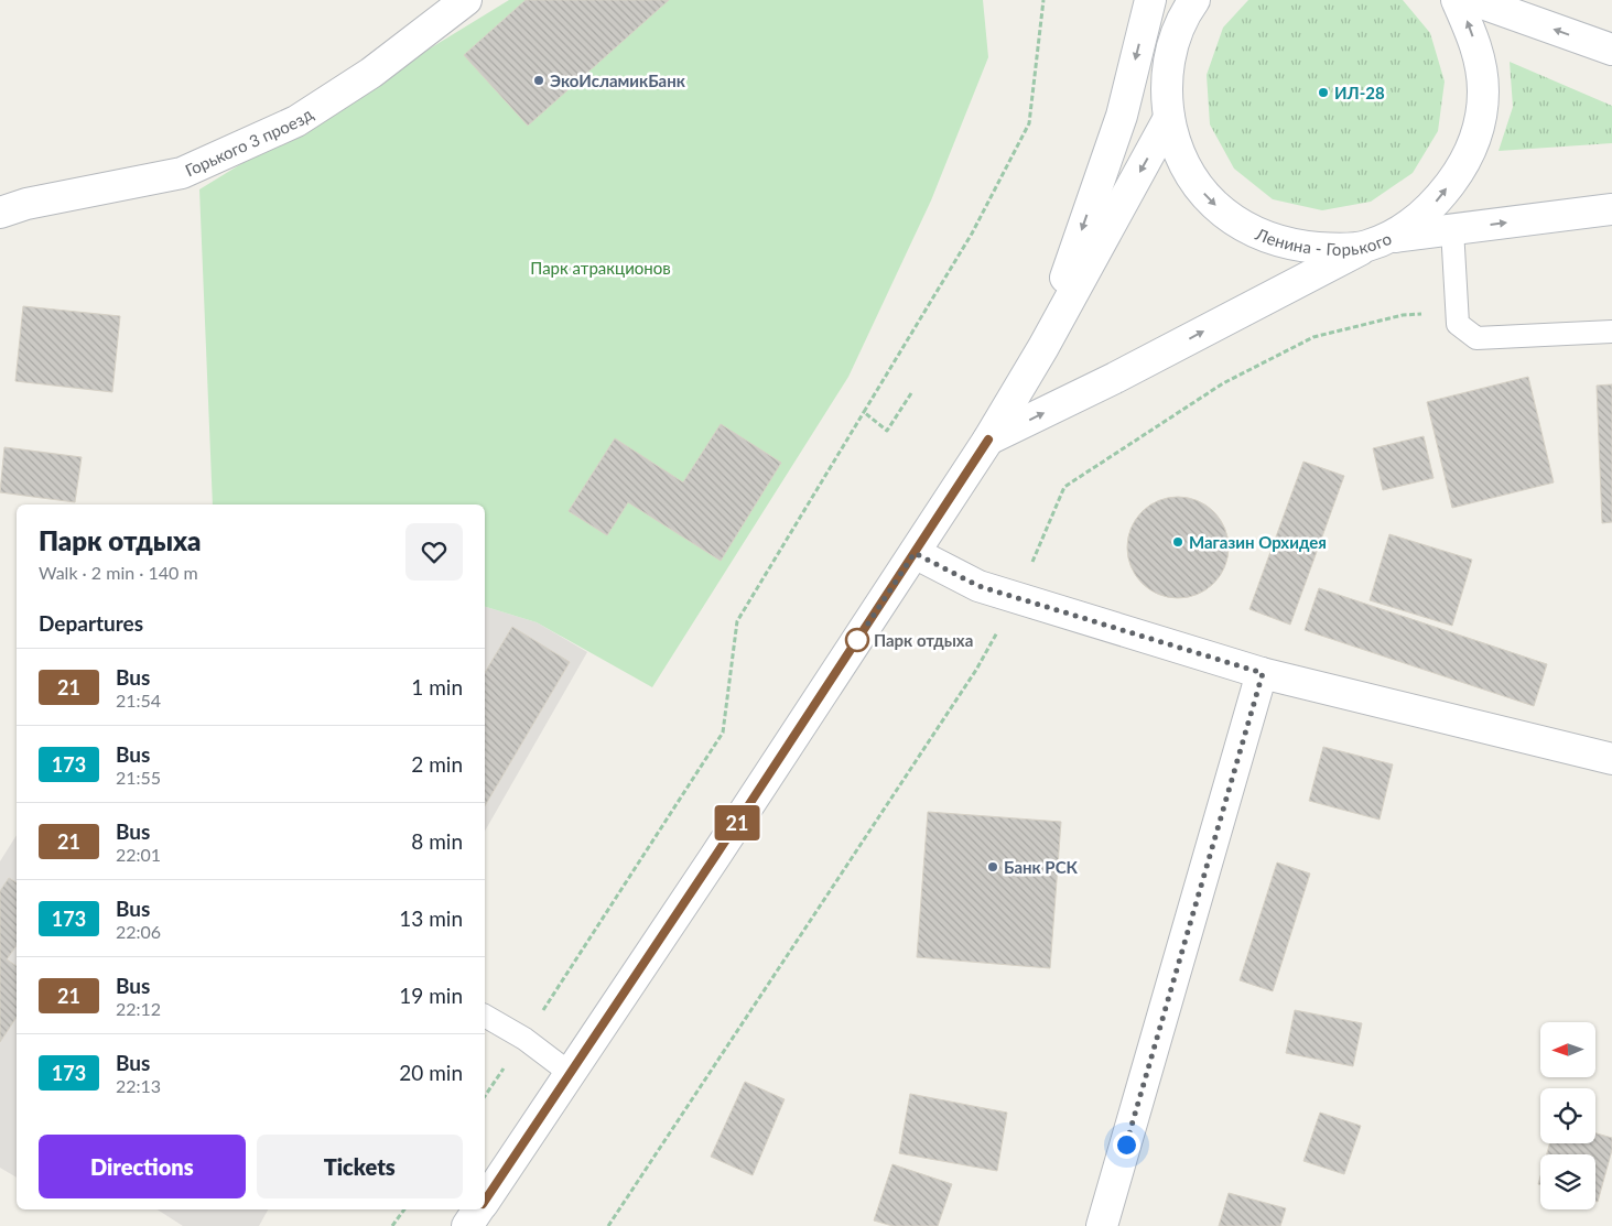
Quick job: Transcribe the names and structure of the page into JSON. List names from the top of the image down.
{
  "streets": {
    "main road": ["Горького 3 проезд", "Ленина - Горького"]
  },
  "parks": ["Парк атракционов"],
  "places": [
    "ЭкоИсламикБанк",
    "ИЛ-28",
    "Магазин Орхидея",
    "Парк отдыха",
    "Банк РСК"
  ],
  "lines": ["bus line 21"],
  "north": "left",
  "page": {
    "on_map": "21",
    "heading": [
      ["Парк отдыха", "Walk · 2 min · 140 m"],
      "Departures"
    ],
    "list": [
      {
        "mark": "21",
        "name": "Bus",
        "note": "21:54",
        "value": "1 min"
      },
      {
        "mark": "173",
        "name": "Bus",
        "note": "21:55",
        "value": "2 min"
      },
      {
        "mark": "21",
        "name": "Bus",
        "note": "22:01",
        "value": "8 min"
      },
      {
        "mark": "173",
        "name": "Bus",
        "note": "22:06",
        "value": "13 min"
      },
      {
        "mark": "21",
        "name": "Bus",
        "note": "22:12",
        "value": "19 min"
      },
      {
        "mark": "173",
        "name": "Bus",
        "note": "22:13",
        "value": "20 min"
      }
    ],
    "buttons": ["Directions", "Tickets"]
  }
}
